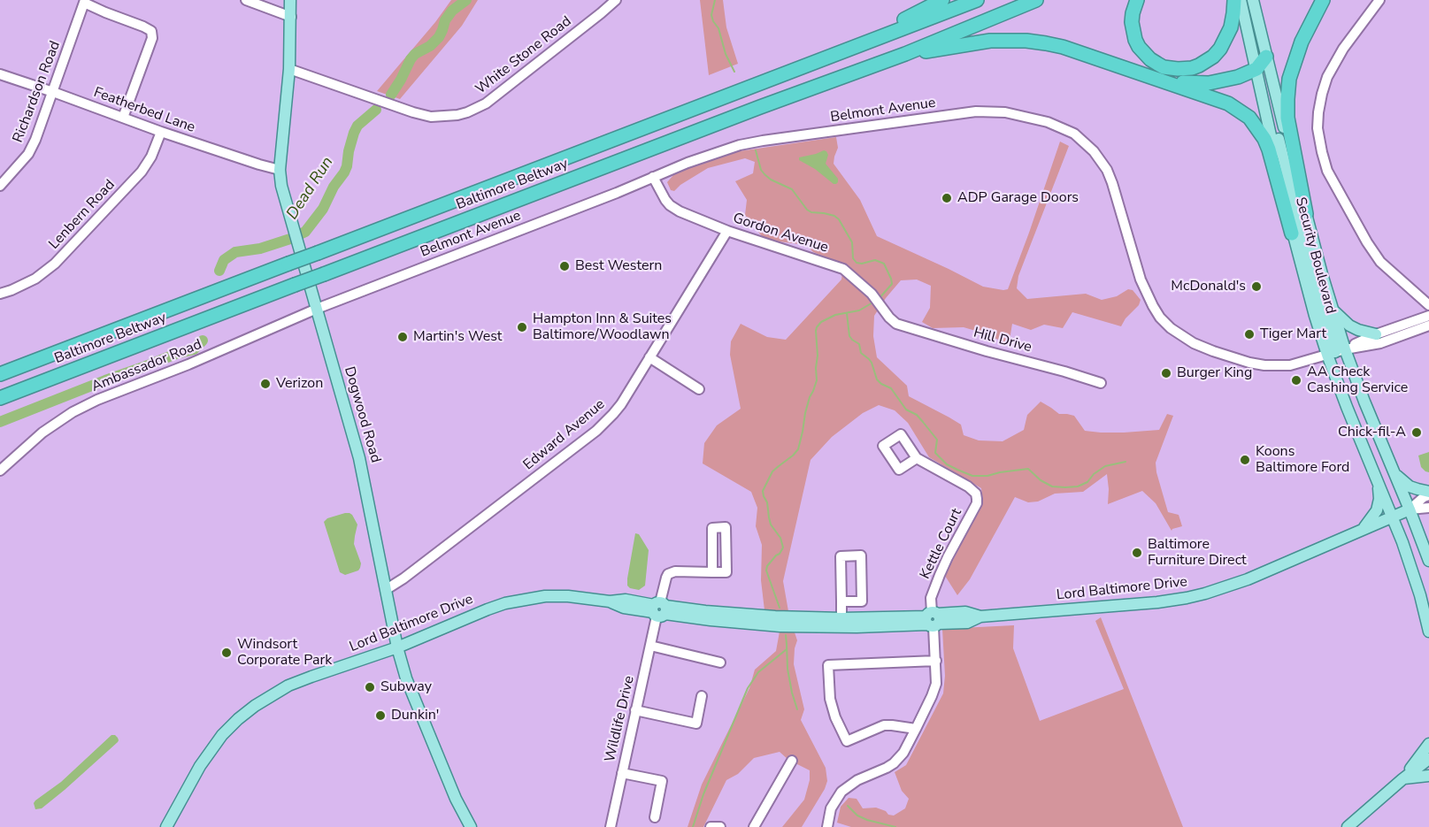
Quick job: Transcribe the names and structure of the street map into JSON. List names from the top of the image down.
{
  "streets": {
    "highway": ["Baltimore Beltway"],
    "main road": ["Security Boulevard", "Dogwood Road", "Lord Baltimore Drive"],
    "street": [
      "White Stone Road",
      "Richardson Road",
      "Featherbed Lane",
      "Belmont Avenue",
      "Lenbern Road",
      "Gordon Avenue",
      "Hill Drive",
      "Ambassador Road",
      "Edward Avenue",
      "Kettle Court",
      "Wildlife Drive"
    ]
  },
  "crossings": [
    ["White Stone Road", "Dogwood Road"],
    ["Richardson Road", "Featherbed Lane"],
    ["Featherbed Lane", "Lenbern Road"],
    ["Featherbed Lane", "Dogwood Road"],
    ["Belmont Avenue", "Gordon Avenue"],
    ["Belmont Avenue", "Security Boulevard"],
    ["Belmont Avenue", "Ambassador Road"],
    ["Belmont Avenue", "Dogwood Road"],
    ["Gordon Avenue", "Hill Drive"],
    ["Gordon Avenue", "Edward Avenue"],
    ["Security Boulevard", "Lord Baltimore Drive"],
    ["Ambassador Road", "Dogwood Road"],
    ["Dogwood Road", "Edward Avenue"],
    ["Dogwood Road", "Lord Baltimore Drive"],
    ["Kettle Court", "Lord Baltimore Drive"],
    ["Lord Baltimore Drive", "Wildlife Drive"]
  ],
  "water": ["Dead Run"],
  "places": [
    "ADP Garage Doors",
    "Best Western",
    "McDonald's",
    "Hampton Inn & Suites Baltimore/Woodlawn",
    "Tiger Mart",
    "Martin's West",
    "Burger King",
    "AA Check Cashing Service",
    "Verizon",
    "Chick-fil-A",
    "Koons Baltimore Ford",
    "Baltimore Furniture Direct",
    "Windsort Corporate Park",
    "Subway",
    "Dunkin'"
  ]
}
